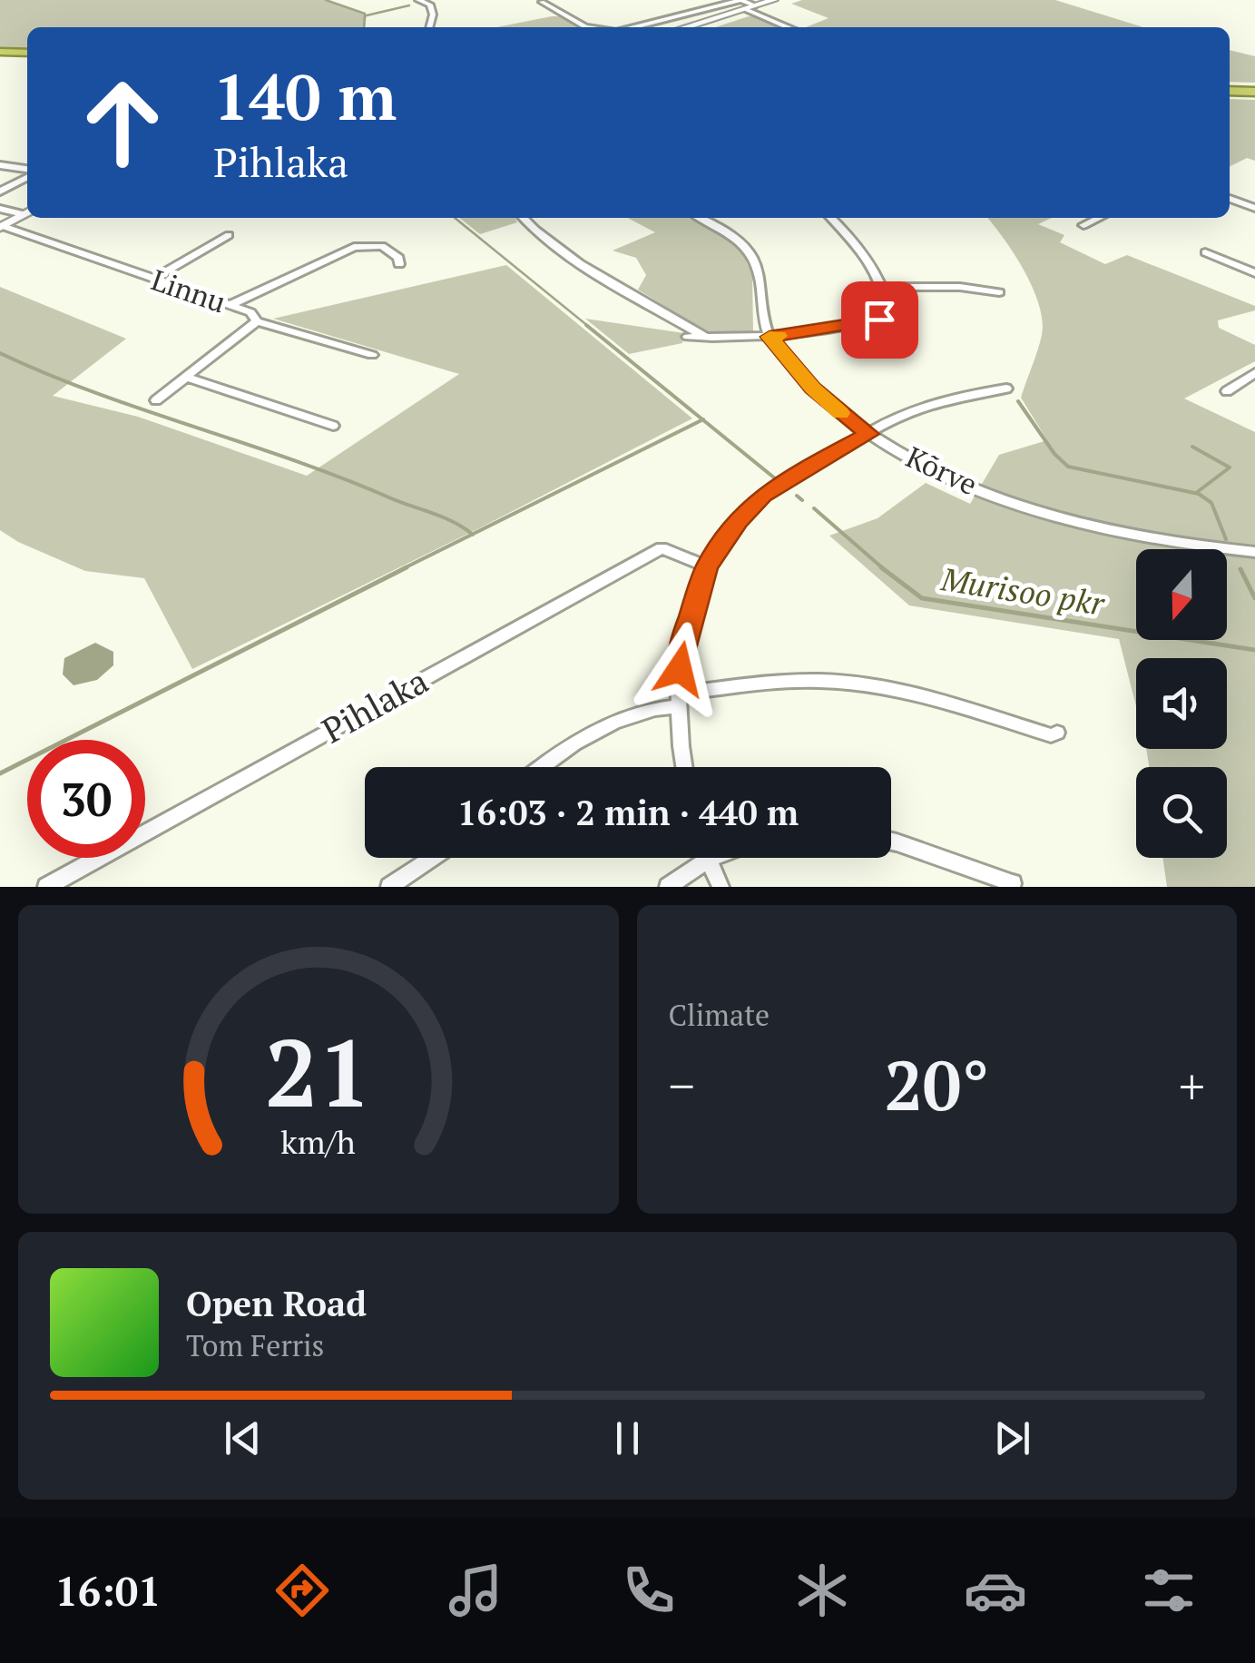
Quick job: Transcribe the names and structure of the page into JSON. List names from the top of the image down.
{
  "streets": {
    "street": ["Linnu", "Kõrve", "Pihlaka"]
  },
  "water": ["Murisoo pkr"],
  "north": "bottom",
  "page": {
    "turn": ["140 m", "Pihlaka"],
    "limit": "30",
    "trip": "16:03 · 2 min · 440 m",
    "tile": "Climate",
    "heat": ["−", "20°", "+"],
    "song": ["Open Road", "Tom Ferris"],
    "tabs": "16:01",
    "gauge": ["21", "km/h"]
  }
}
